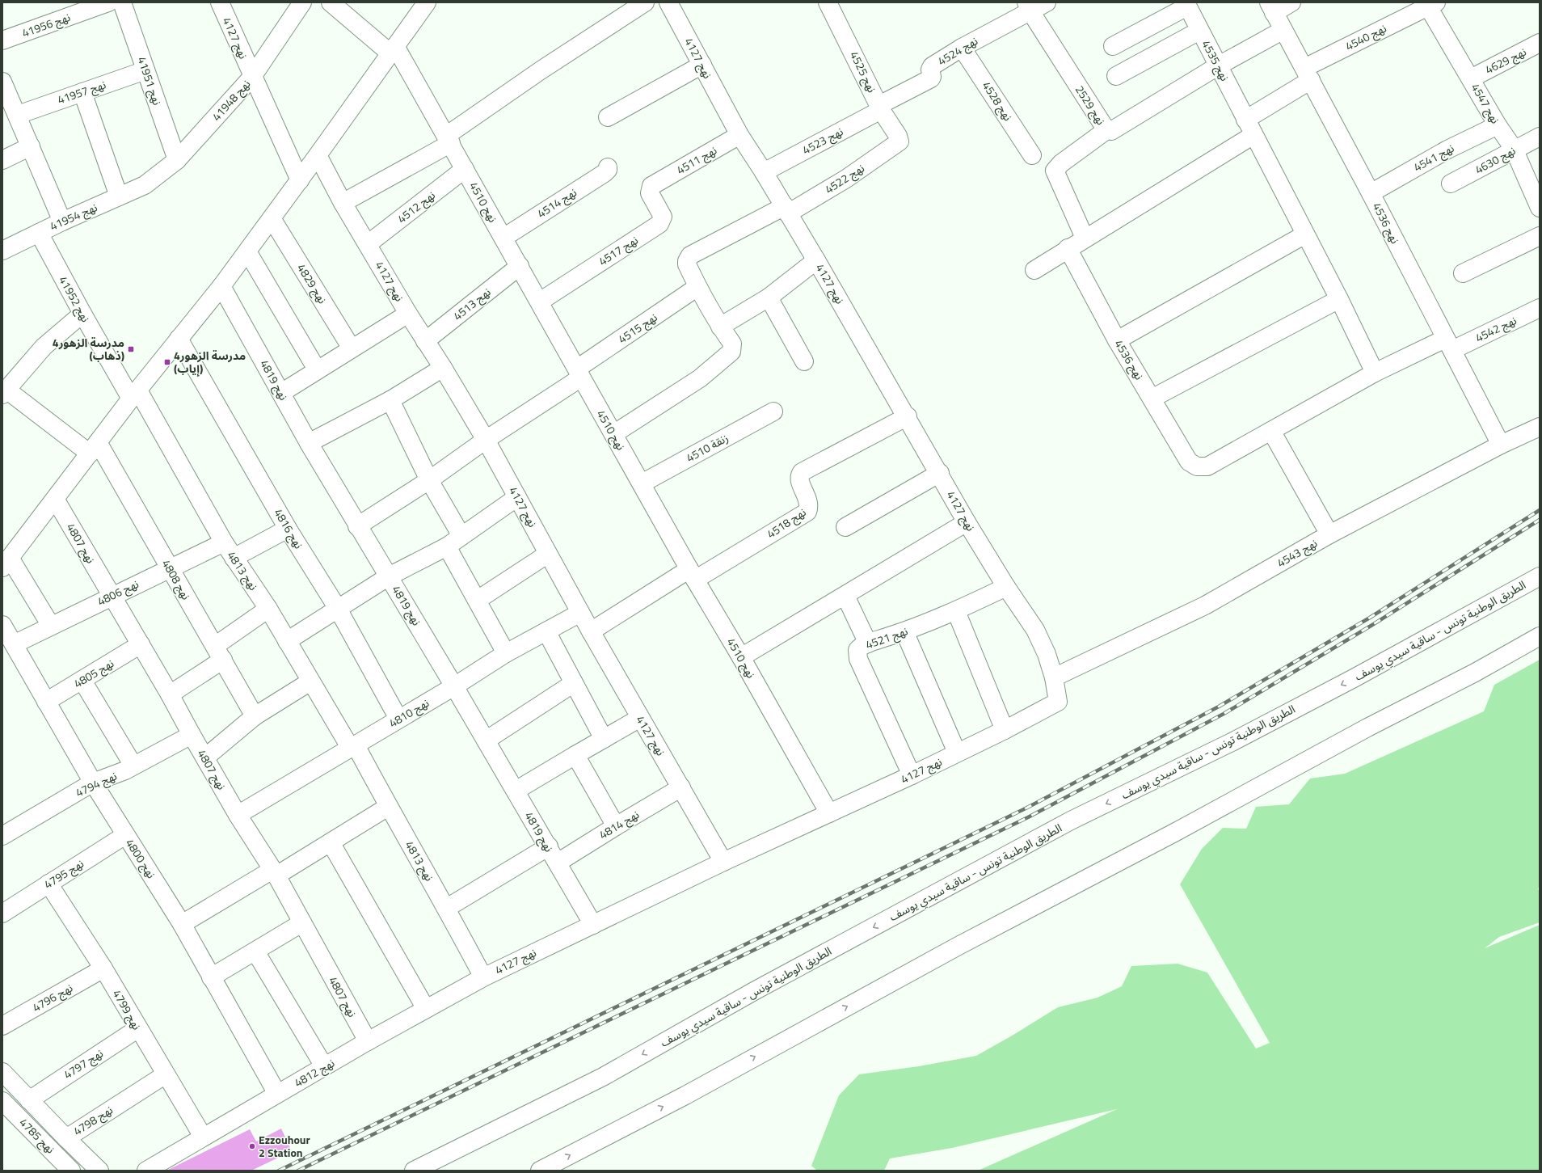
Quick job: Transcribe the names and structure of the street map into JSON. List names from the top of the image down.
{
  "streets": {
    "main road": [
      "نهج 41956",
      "نهج 4540",
      "نهج 4127",
      "نهج 4524",
      "نهج 4535",
      "نهج 4629",
      "نهج 4525",
      "نهج 41951",
      "نهج 41957",
      "نهج 41948",
      "نهج 4528",
      "نهج 4547",
      "نهج 2529",
      "نهج 4523",
      "نهج 4541",
      "نهج 4511",
      "نهج 4630",
      "نهج 4522",
      "نهج 4510",
      "نهج 4514",
      "نهج 4512",
      "نهج 41954",
      "نهج 4536",
      "نهج 4517",
      "نهج 4829",
      "نهج 41952",
      "نهج 4513",
      "نهج 4515",
      "نهج 4542",
      "نهج 4819",
      "زنقة 4510",
      "نهج 4518",
      "نهج 4816",
      "نهج 4807",
      "نهج 4543",
      "نهج 4813",
      "نهج 4808",
      "نهج 4806",
      "الطريق الوطنية تونس - ساقية سيدي يوسف",
      "نهج 4521",
      "نهج 4805",
      "نهج 4810",
      "نهج 4794",
      "نهج 4814",
      "نهج 4800",
      "نهج 4795",
      "نهج 4796",
      "نهج 4799",
      "نهج 4797",
      "نهج 4812",
      "نهج 4798",
      "نهج 4785"
    ]
  },
  "crossings": [
    ["نهج 4540", "نهج 4535"],
    ["نهج 4540", "نهج 4547"],
    ["نهج 4540", "نهج 4536"],
    ["نهج 4127", "نهج 41948"],
    ["نهج 4127", "نهج 4523"],
    ["نهج 4127", "نهج 4511"],
    ["نهج 4127", "نهج 4522"],
    ["نهج 4127", "نهج 4510"],
    ["نهج 4127", "نهج 4512"],
    ["نهج 4127", "نهج 4513"],
    ["نهج 4127", "نهج 4515"],
    ["نهج 4127", "نهج 4819"],
    ["نهج 4127", "نهج 4518"],
    ["نهج 4127", "نهج 4543"],
    ["نهج 4127", "نهج 4813"],
    ["نهج 4127", "نهج 4521"],
    ["نهج 4127", "نهج 4810"],
    ["نهج 4127", "نهج 4814"],
    ["نهج 4127", "نهج 4812"],
    ["نهج 4524", "نهج 4525"],
    ["نهج 4524", "نهج 4528"],
    ["نهج 4524", "نهج 2529"],
    ["نهج 4524", "نهج 4523"],
    ["نهج 4535", "نهج 2529"],
    ["نهج 4535", "نهج 4542"],
    ["نهج 4629", "نهج 4547"],
    ["نهج 4525", "نهج 4523"],
    ["نهج 4525", "نهج 4522"],
    ["نهج 41951", "نهج 41957"],
    ["نهج 41951", "نهج 41948"],
    ["نهج 41948", "نهج 41954"],
    ["نهج 4547", "نهج 4541"],
    ["نهج 4547", "نهج 4630"],
    ["نهج 2529", "نهج 4536"],
    ["نهج 4541", "نهج 4536"],
    ["نهج 4511", "نهج 4517"],
    ["نهج 4522", "نهج 4515"],
    ["نهج 4510", "نهج 4514"],
    ["نهج 4510", "نهج 4512"],
    ["نهج 4510", "نهج 4517"],
    ["نهج 4510", "نهج 4513"],
    ["نهج 4510", "نهج 4515"],
    ["نهج 4510", "زنقة 4510"],
    ["نهج 4510", "نهج 4518"],
    ["نهج 41954", "نهج 41952"],
    ["نهج 4536", "نهج 4542"],
    ["نهج 4536", "نهج 4543"],
    ["نهج 41952", "نهج 4813"],
    ["نهج 4515", "نهج 4819"],
    ["نهج 4819", "نهج 4810"],
    ["نهج 4819", "نهج 4814"],
    ["نهج 4816", "نهج 4810"],
    ["نهج 4807", "نهج 4806"],
    ["نهج 4807", "نهج 4805"],
    ["نهج 4807", "نهج 4810"],
    ["نهج 4807", "نهج 4794"],
    ["نهج 4807", "نهج 4812"],
    ["نهج 4813", "نهج 4806"],
    ["نهج 4813", "نهج 4810"],
    ["نهج 4813", "نهج 4812"],
    ["نهج 4808", "نهج 4806"],
    ["نهج 4806", "نهج 4800"],
    ["نهج 4805", "نهج 4800"],
    ["نهج 4794", "نهج 4800"],
    ["نهج 4800", "نهج 4795"],
    ["نهج 4800", "نهج 4812"],
    ["نهج 4795", "نهج 4799"],
    ["نهج 4796", "نهج 4799"],
    ["نهج 4799", "نهج 4797"],
    ["نهج 4799", "نهج 4812"],
    ["نهج 4799", "نهج 4798"],
    ["نهج 4797", "نهج 4798"]
  ],
  "places": {
    "transit": ["مدرسة الزهور4 (ذهاب)", "مدرسة الزهور4 (إياب)"],
    "other": ["Ezzouhour 2 Station"]
  }
}
